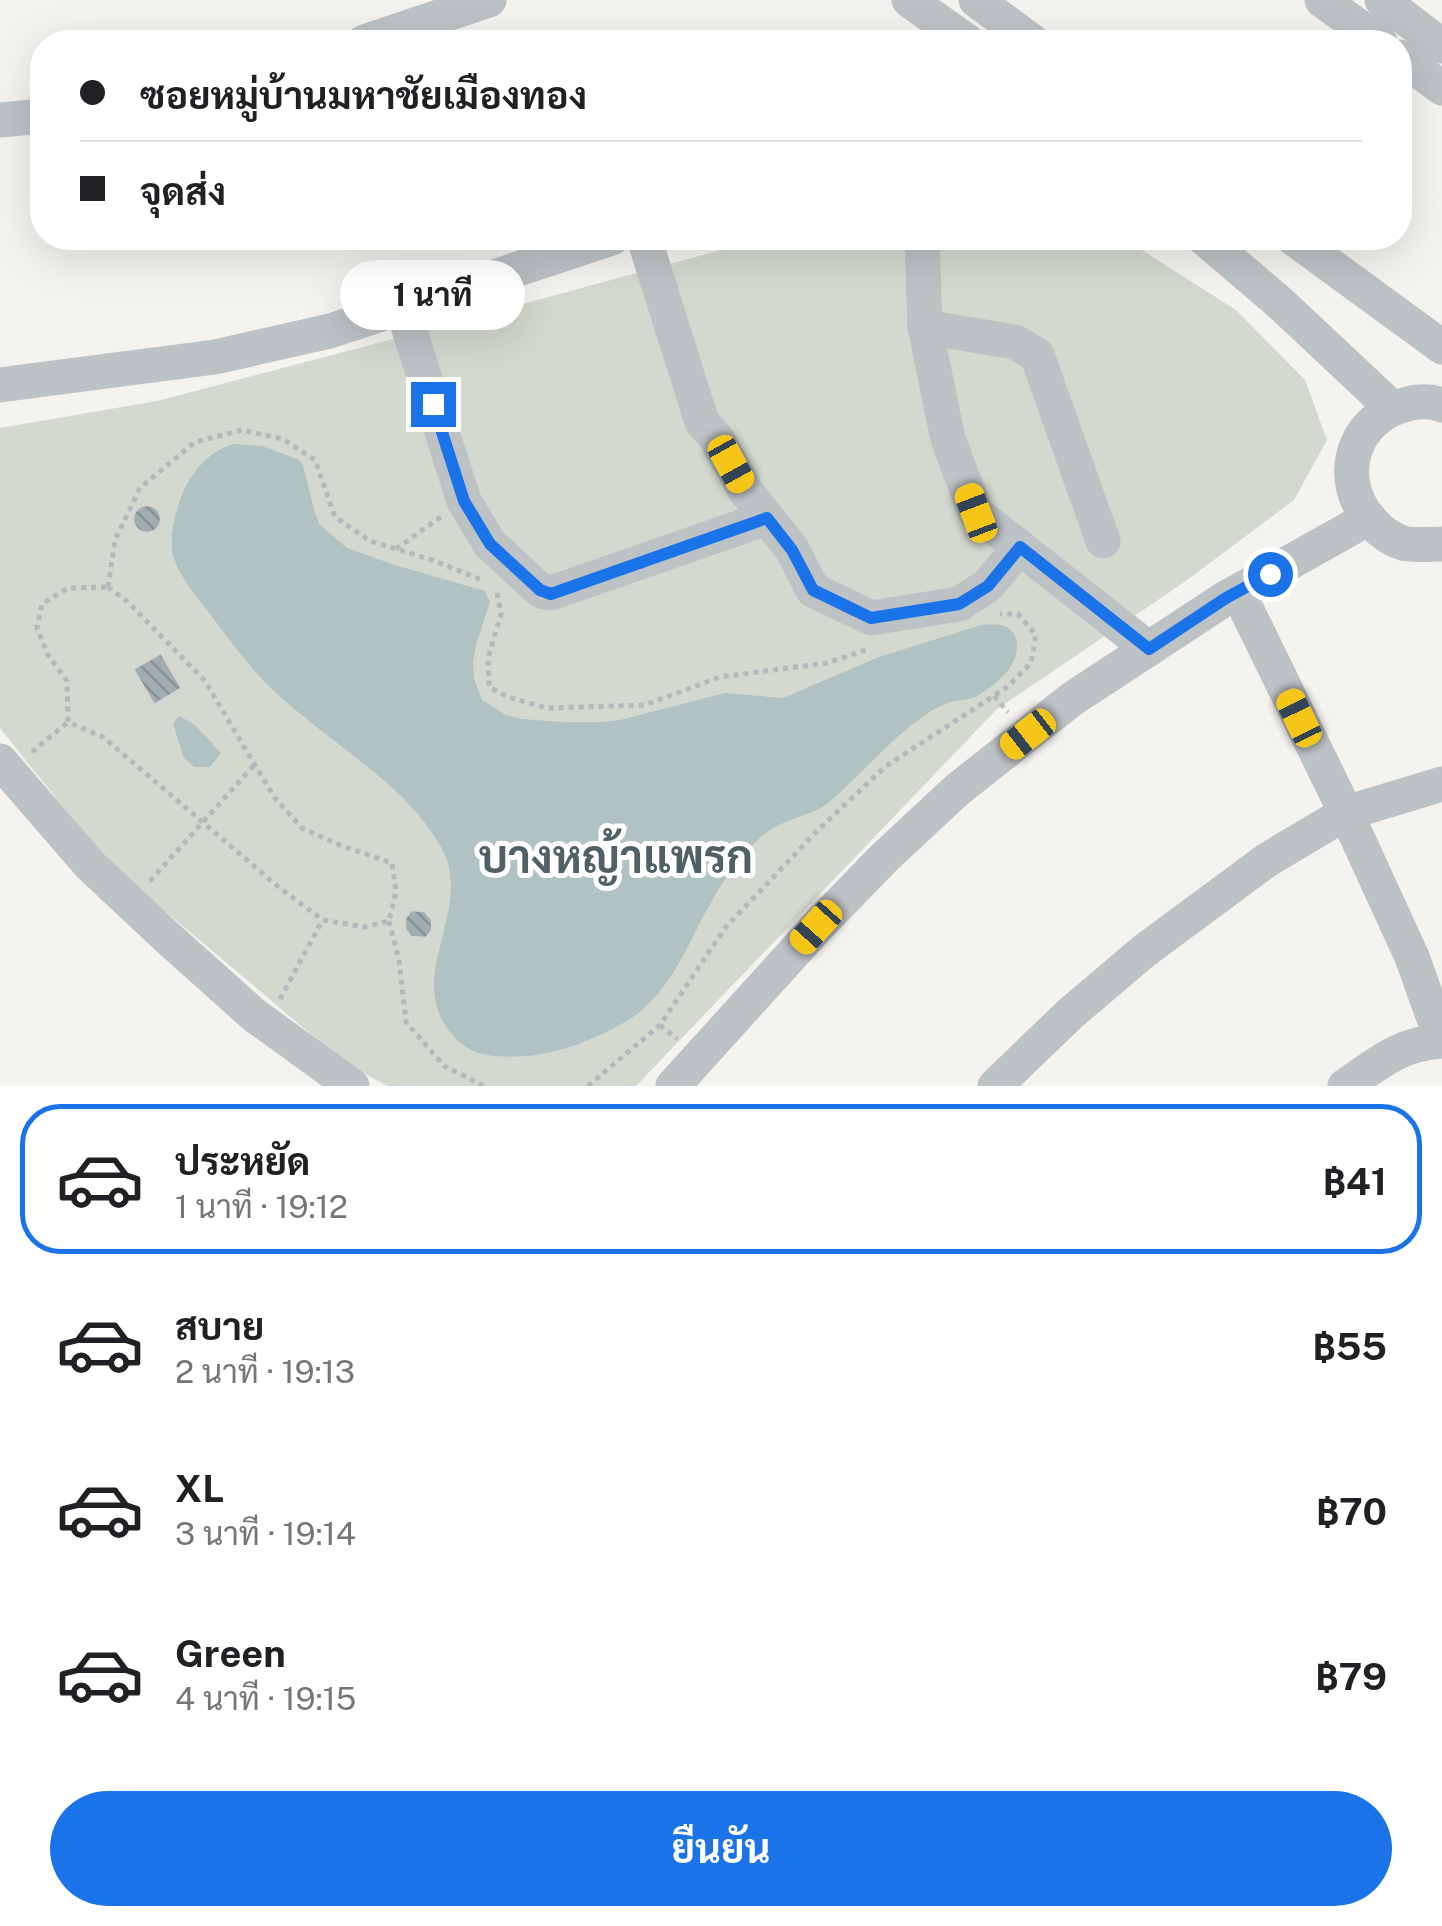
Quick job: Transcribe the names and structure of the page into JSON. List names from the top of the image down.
{
  "districts": ["บางหญ้าแพรก"],
  "page": {
    "banner": ["ซอยหมู่บ้านมหาชัยเมืองทอง", "จุดส่ง"],
    "bubble": "1 นาที",
    "list": [
      {
        "name": "ประหยัด",
        "note": "1 นาที · 19:12",
        "value": "฿41"
      },
      {
        "name": "สบาย",
        "note": "2 นาที · 19:13",
        "value": "฿55"
      },
      {
        "name": "XL",
        "note": "3 นาที · 19:14",
        "value": "฿70"
      },
      {
        "name": "Green",
        "note": "4 นาที · 19:15",
        "value": "฿79"
      }
    ],
    "buttons": "ยืนยัน"
  }
}
